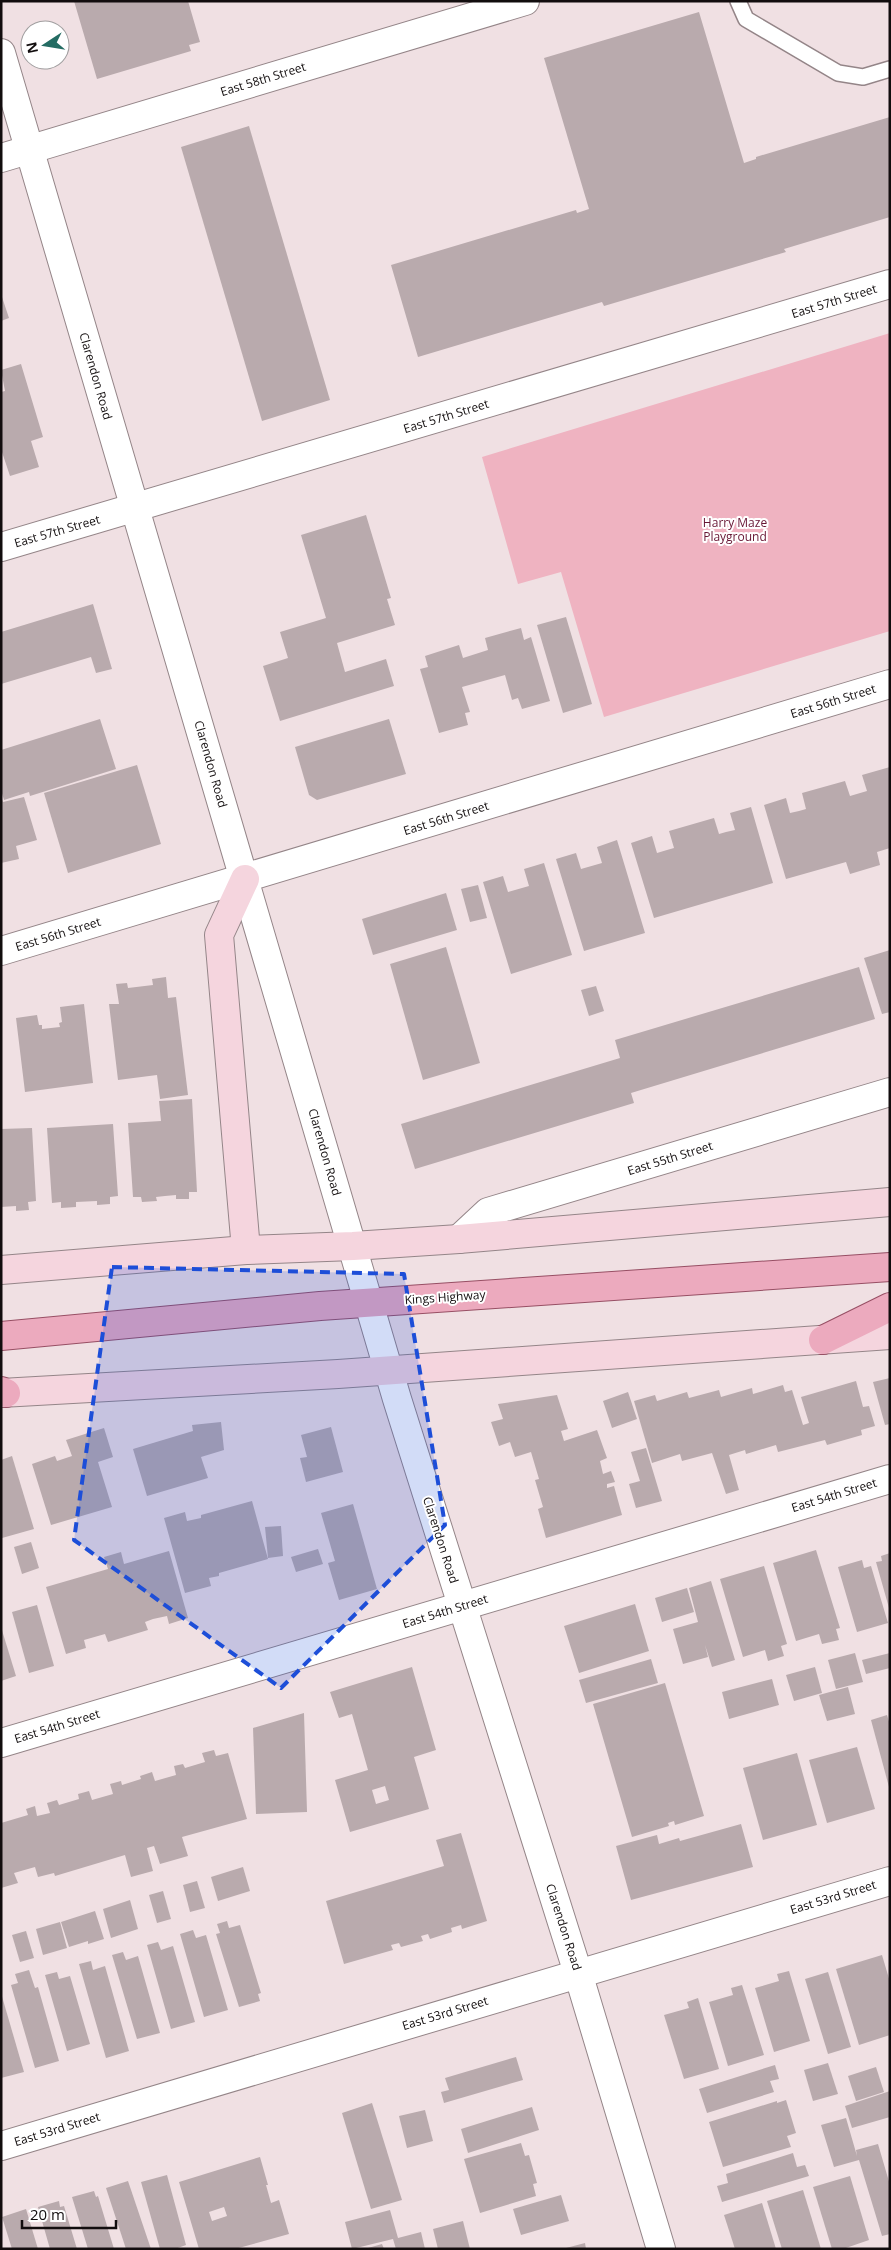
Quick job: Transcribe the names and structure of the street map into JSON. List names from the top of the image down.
{
  "streets": {
    "main road": ["Kings Highway"],
    "street": [
      "East 58th Street",
      "East 57th Street",
      "Clarendon Road",
      "East 56th Street",
      "East 55th Street",
      "East 54th Street",
      "East 53rd Street"
    ]
  },
  "crossings": [
    ["East 58th Street", "Clarendon Road"],
    ["East 57th Street", "Clarendon Road"],
    ["Clarendon Road", "East 56th Street"],
    ["Clarendon Road", "Kings Highway"],
    ["Clarendon Road", "East 54th Street"],
    ["Clarendon Road", "East 53rd Street"]
  ],
  "parks": ["Harry Maze Playground"],
  "scale_bar": "20 m",
  "north": "left"
}
